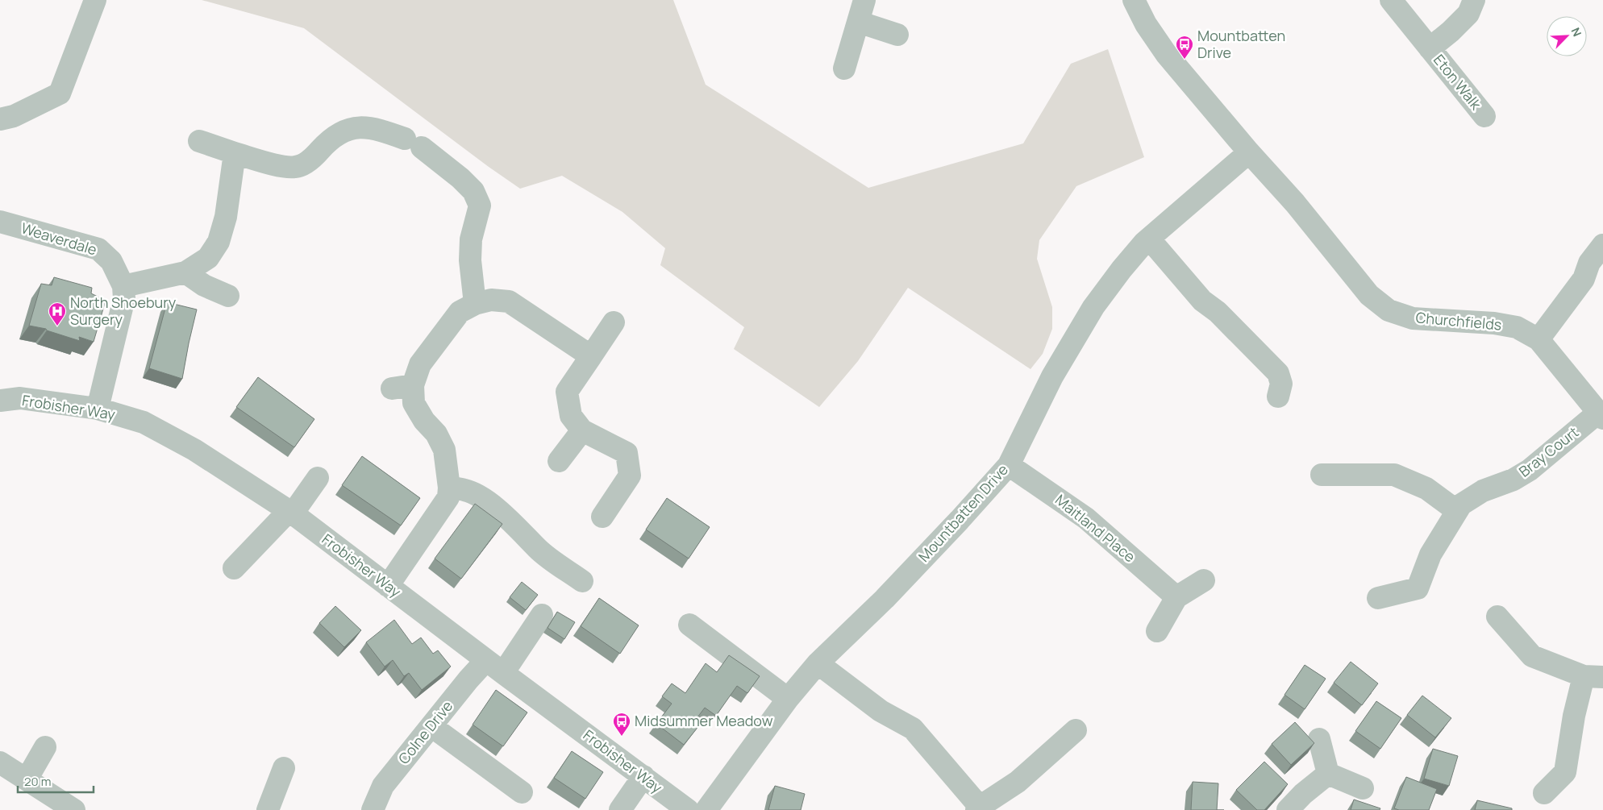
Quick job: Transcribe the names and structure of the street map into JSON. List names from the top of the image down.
{
  "streets": {
    "street": [
      "Eton Walk",
      "Weaverdale",
      "Churchfields",
      "Frobisher Way",
      "Bray Court",
      "Mountbatten Drive",
      "Maitland Place",
      "Colne Drive"
    ]
  },
  "crossings": [
    ["Weaverdale", "Frobisher Way"],
    ["Churchfields", "Bray Court"],
    ["Churchfields", "Mountbatten Drive"],
    ["Frobisher Way", "Colne Drive"],
    ["Mountbatten Drive", "Maitland Place"]
  ],
  "places": {
    "bus stop": ["Mountbatten Drive", "Midsummer Meadow"],
    "hospital": ["North Shoebury Surgery"]
  },
  "scale_bar": "20 m",
  "north": "top right"
}
